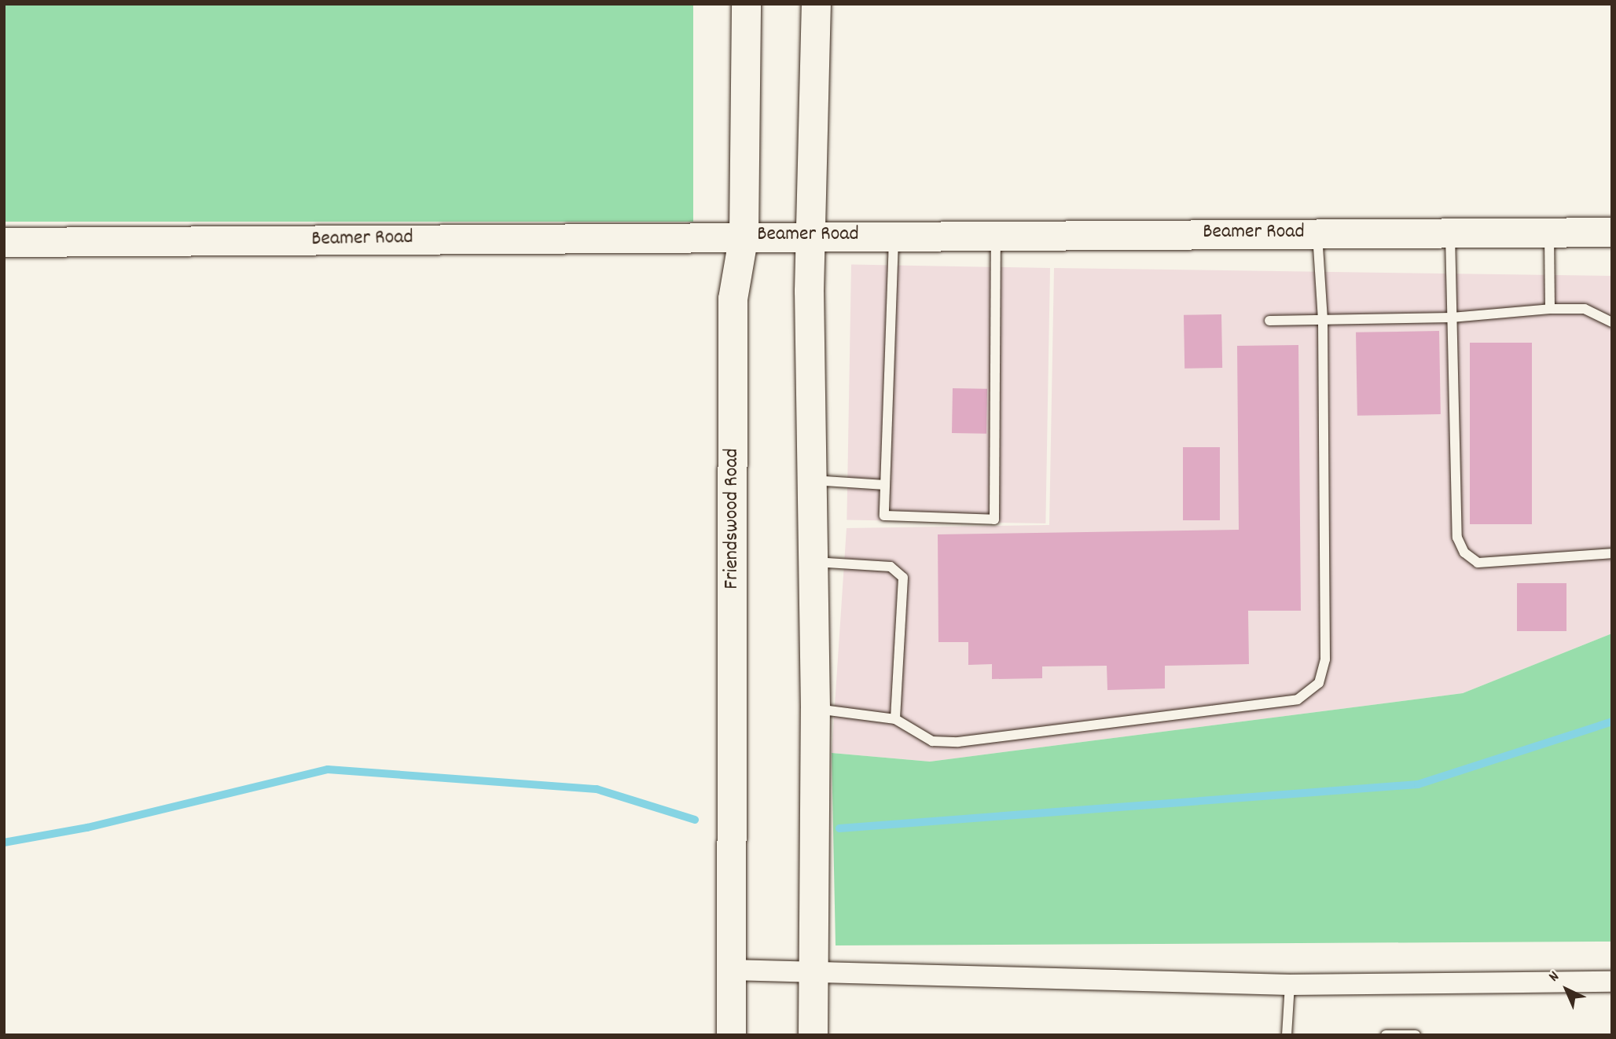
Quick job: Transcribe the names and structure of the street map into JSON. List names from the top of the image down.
{
  "streets": {
    "main road": ["Beamer Road", "Friendswood Road"]
  },
  "crossings": [
    ["Beamer Road", "Friendswood Road"]
  ],
  "north": "top left"
}
